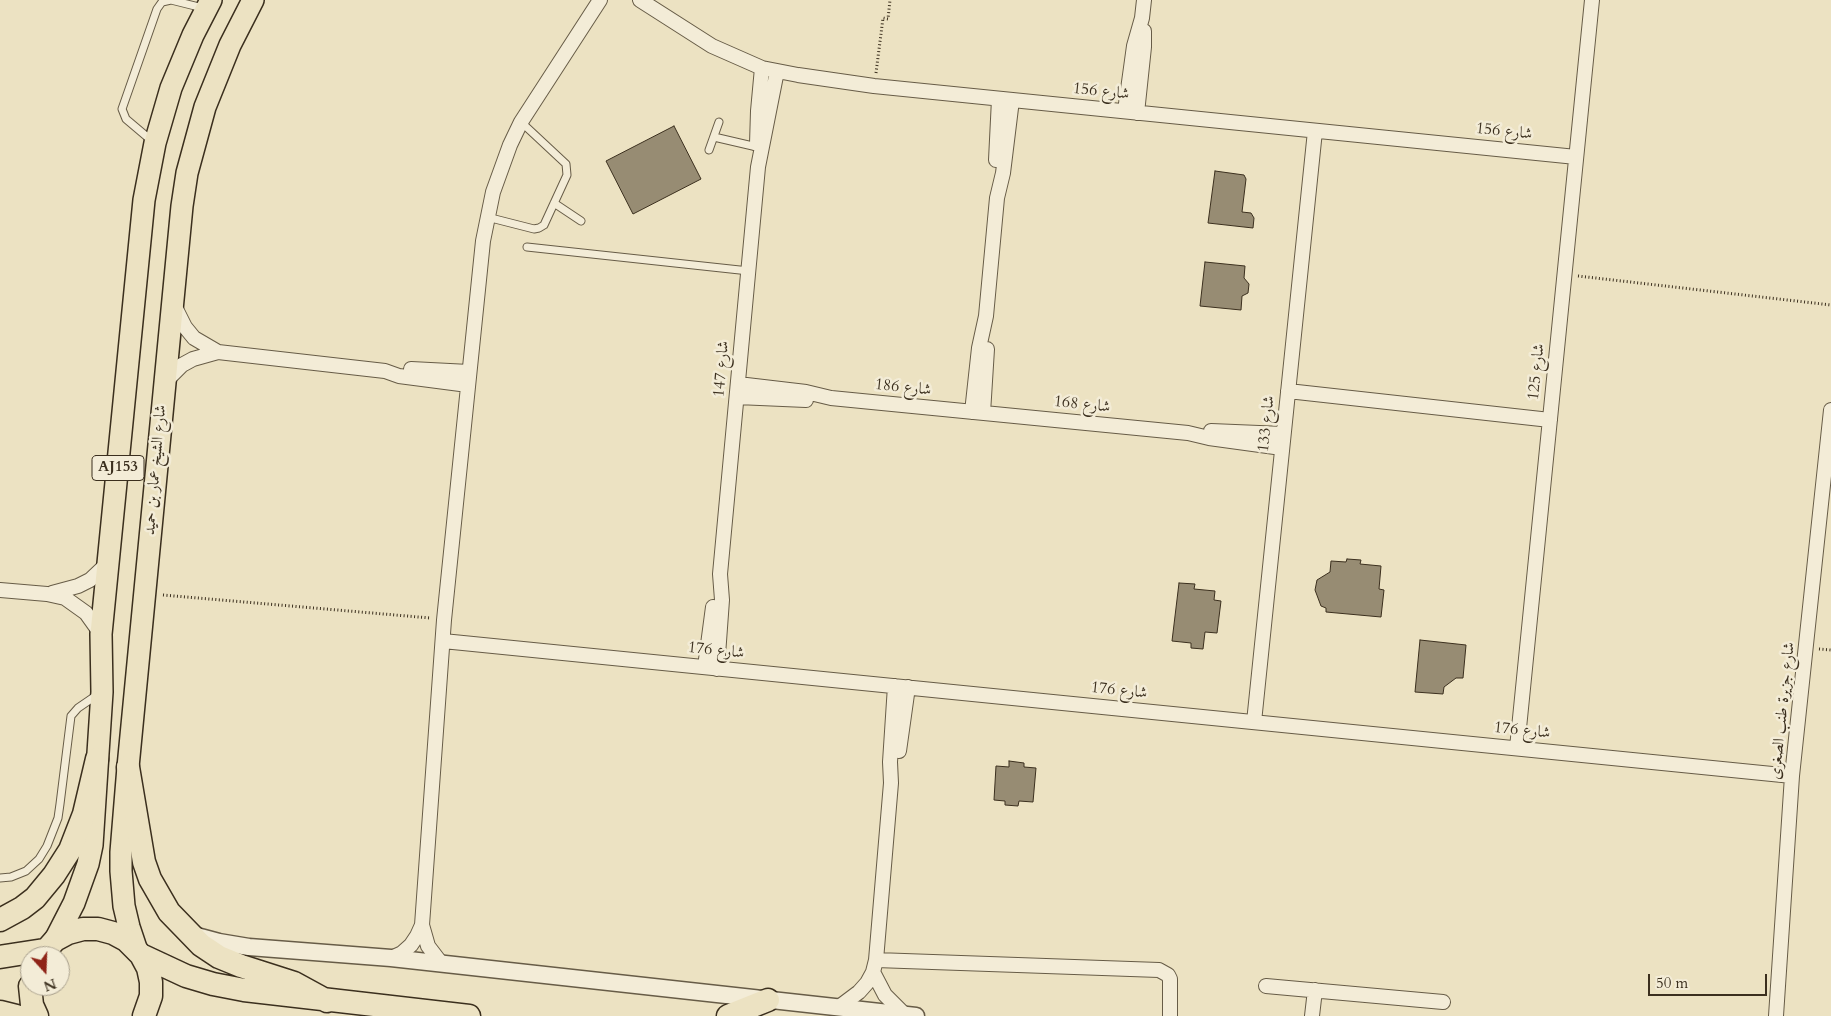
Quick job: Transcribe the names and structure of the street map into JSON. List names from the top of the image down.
{
  "streets": {
    "main road": ["AJ153", "شارع الشيخ عمار بن حميد"],
    "street": [
      "شارع 156",
      "شارع 147",
      "شارع 125",
      "شارع 186",
      "شارع 168",
      "شارع 133",
      "شارع 176",
      "شارع جزيرة طنب الصغرى"
    ]
  },
  "crossings": [
    ["شارع 156", "شارع 147"],
    ["شارع 156", "شارع 125"],
    ["شارع 156", "شارع 133"],
    ["شارع 147", "شارع 186"],
    ["شارع 147", "شارع 176"],
    ["شارع 125", "شارع 176"],
    ["شارع 186", "شارع 168"],
    ["شارع 168", "شارع 133"],
    ["شارع 133", "شارع 176"],
    ["شارع 176", "شارع جزيرة طنب الصغرى"]
  ],
  "scale_bar": "50 m",
  "north": "bottom"
}
